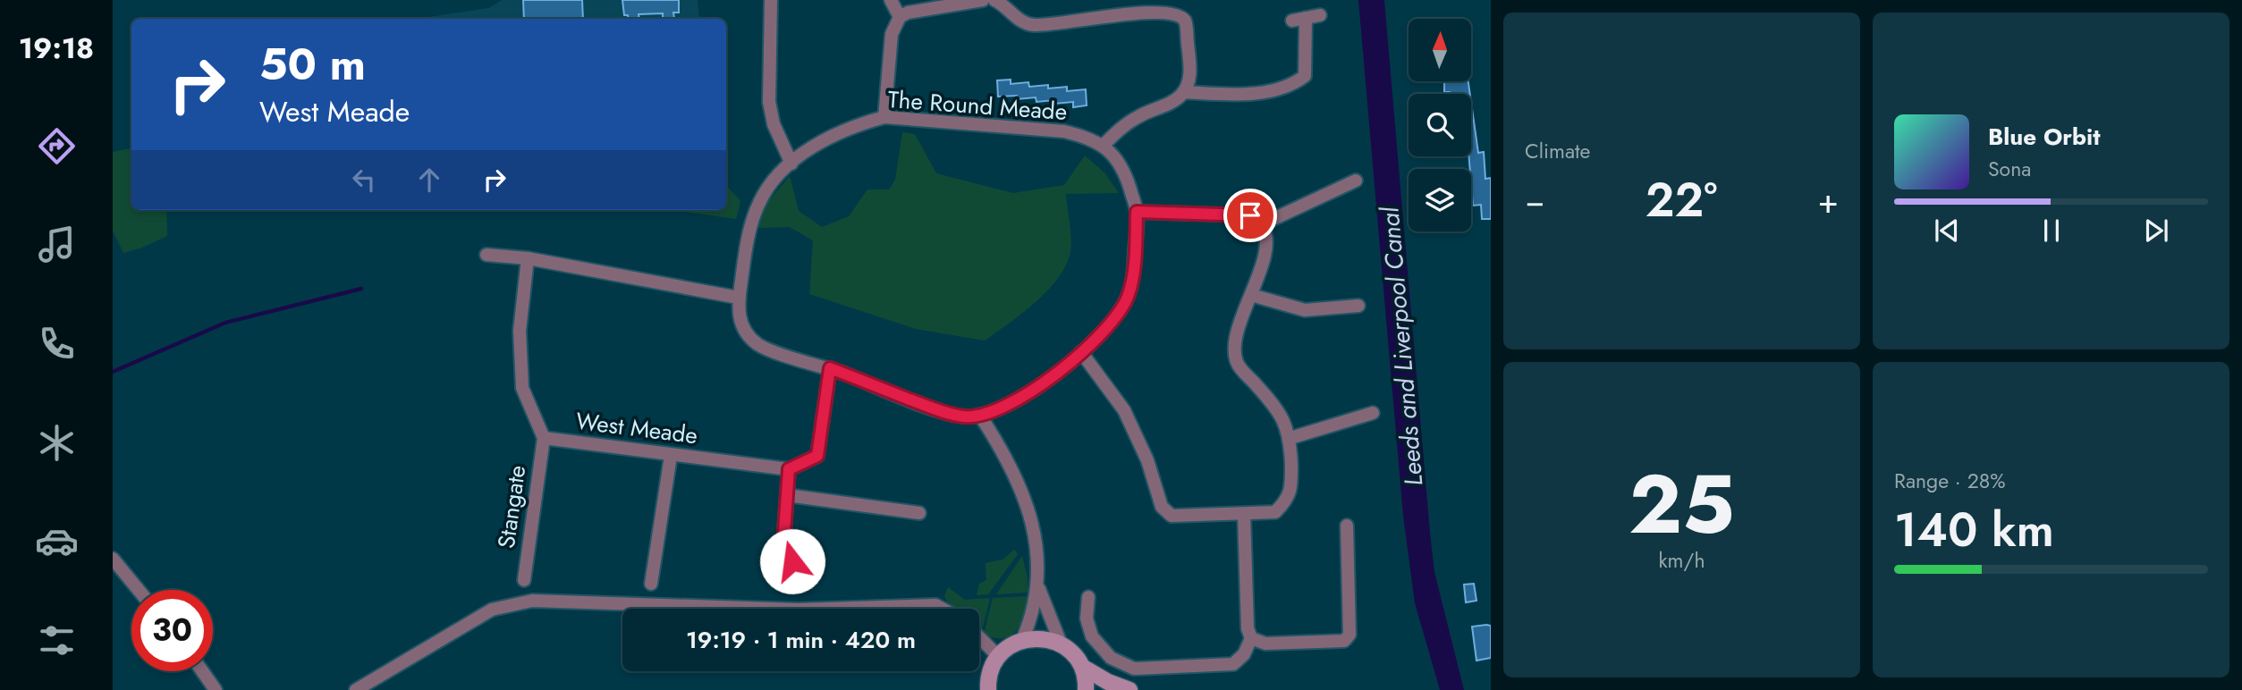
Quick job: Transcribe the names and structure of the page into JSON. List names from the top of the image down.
{
  "streets": {
    "street": ["The Round Meade", "West Meade", "Stangate"]
  },
  "crossings": [
    ["West Meade", "Stangate"]
  ],
  "water": ["Leeds and Liverpool Canal"],
  "north": "top",
  "page": {
    "tabs": "19:18",
    "tile": [
      "Climate",
      ["25", "km/h"],
      ["Range · 28%", "140 km"]
    ],
    "turn": ["50 m", "West Meade"],
    "song": ["Blue Orbit", "Sona"],
    "heat": ["−", "22°", "+"],
    "limit": "30",
    "trip": "19:19 · 1 min · 420 m"
  }
}
